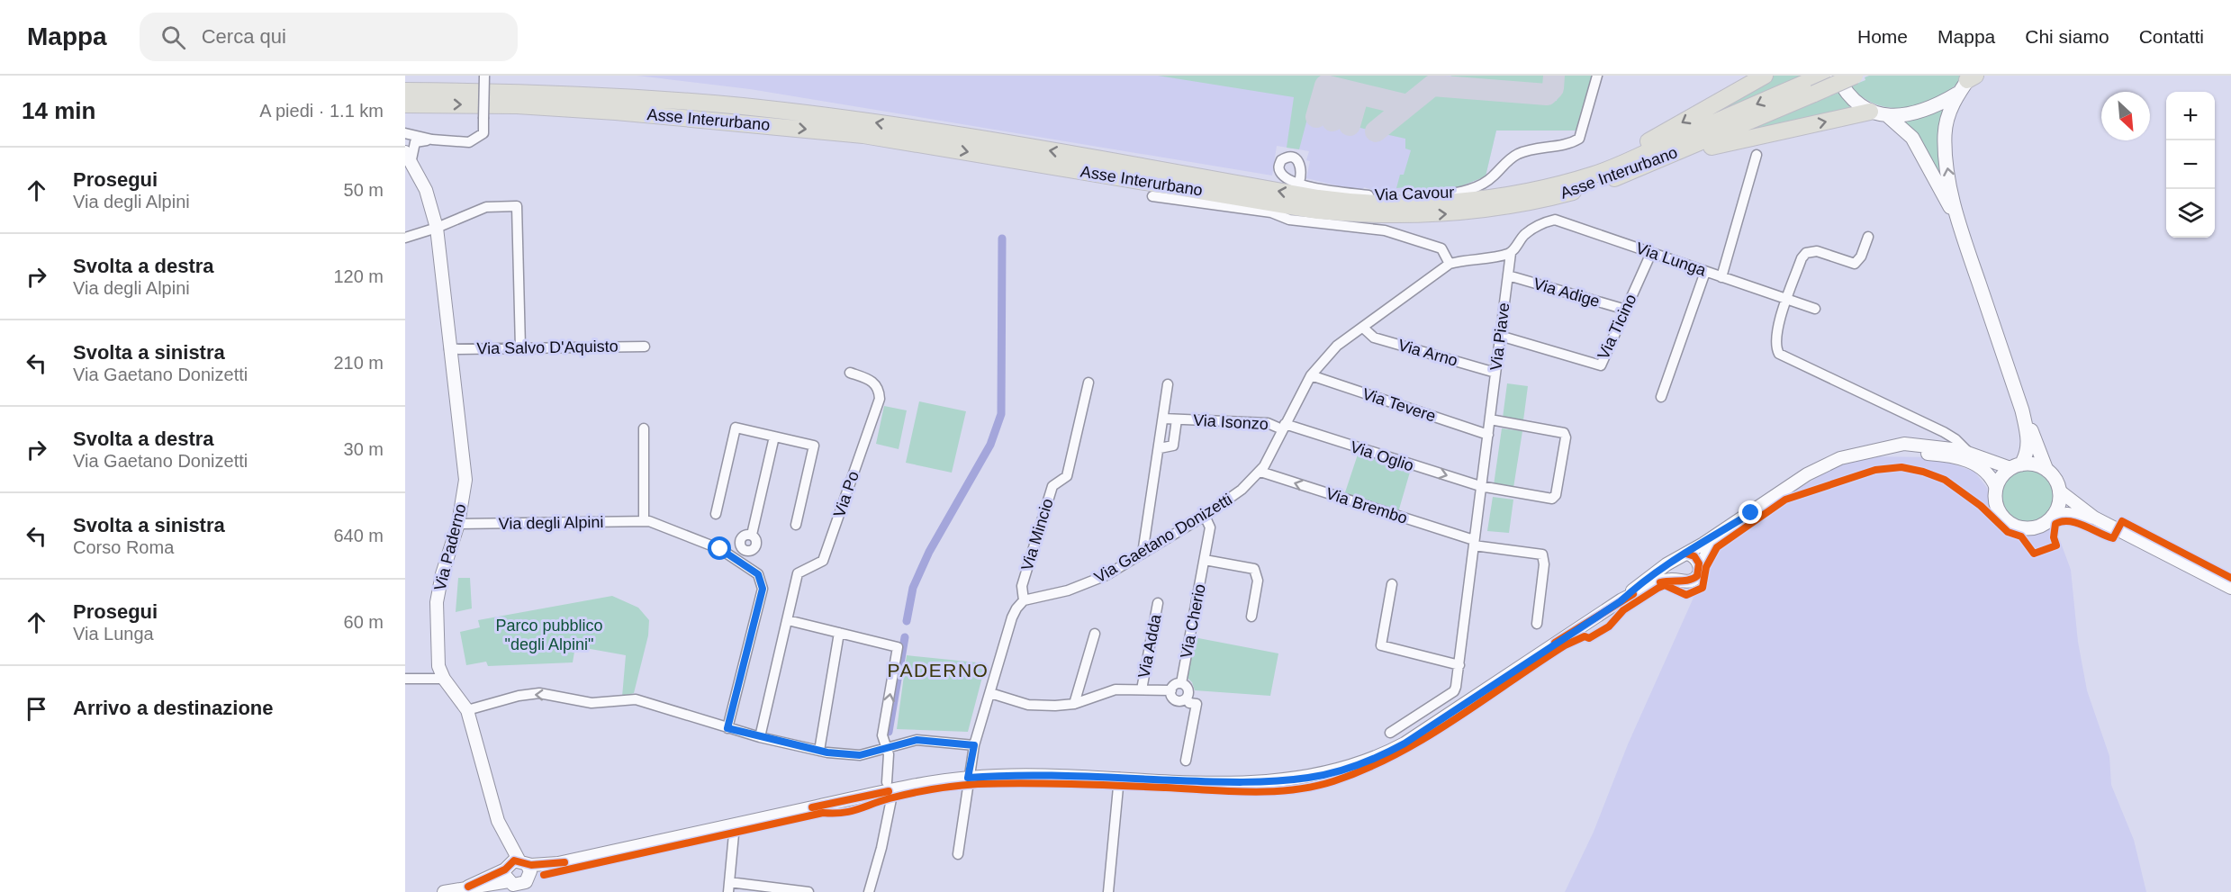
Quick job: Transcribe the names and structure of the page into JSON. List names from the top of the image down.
{
  "streets": {
    "highway": ["Asse Interurbano"],
    "street": [
      "Via Cavour",
      "Via Lunga",
      "Via Adige",
      "Via Ticino",
      "Via Piave",
      "Via Salvo D'Aquisto",
      "Via Arno",
      "Via Tevere",
      "Via Isonzo",
      "Via Oglio",
      "Via Po",
      "Via Brembo",
      "Via degli Alpini",
      "Via Mincio",
      "Via Gaetano Donizetti",
      "Via Paderno",
      "Via Cherio",
      "Via Adda"
    ]
  },
  "crossings": [
    ["Via Lunga", "Via Ticino"],
    ["Via Lunga", "Via Piave"],
    ["Via Lunga", "Via Gaetano Donizetti"],
    ["Via Adige", "Via Ticino"],
    ["Via Adige", "Via Piave"],
    ["Via Ticino", "Via Piave"],
    ["Via Piave", "Via Arno"],
    ["Via Piave", "Via Tevere"],
    ["Via Piave", "Via Oglio"],
    ["Via Piave", "Via Brembo"],
    ["Via Piave", "Via Gaetano Donizetti"],
    ["Via Salvo D'Aquisto", "Via Paderno"],
    ["Via Arno", "Via Gaetano Donizetti"],
    ["Via Tevere", "Via Gaetano Donizetti"],
    ["Via Isonzo", "Via Oglio"],
    ["Via Isonzo", "Via Gaetano Donizetti"],
    ["Via Oglio", "Via Gaetano Donizetti"],
    ["Via Brembo", "Via Gaetano Donizetti"],
    ["Via degli Alpini", "Via Paderno"],
    ["Via Mincio", "Via Gaetano Donizetti"],
    ["Via Gaetano Donizetti", "Via Cherio"],
    ["Via Cherio", "Via Adda"]
  ],
  "one_way": ["Via Oglio", "Via Brembo"],
  "districts": ["PADERNO"],
  "parks": ["Parco pubblico \"degli Alpini\""],
  "north": "bottom right",
  "page": {
    "header": "Mappa",
    "search": "Cerca qui",
    "nav": [
      "Home",
      "Mappa",
      "Chi siamo",
      "Contatti"
    ],
    "heading": ["14 min", "A piedi · 1.1 km"],
    "map_buttons": ["+", "−"],
    "list": [
      ["Prosegui", "Via degli Alpini", "50 m"],
      ["Svolta a destra", "Via degli Alpini", "120 m"],
      ["Svolta a sinistra", "Via Gaetano Donizetti", "210 m"],
      ["Svolta a destra", "Via Gaetano Donizetti", "30 m"],
      ["Svolta a sinistra", "Corso Roma", "640 m"],
      ["Prosegui", "Via Lunga", "60 m"],
      "Arrivo a destinazione"
    ]
  }
}
